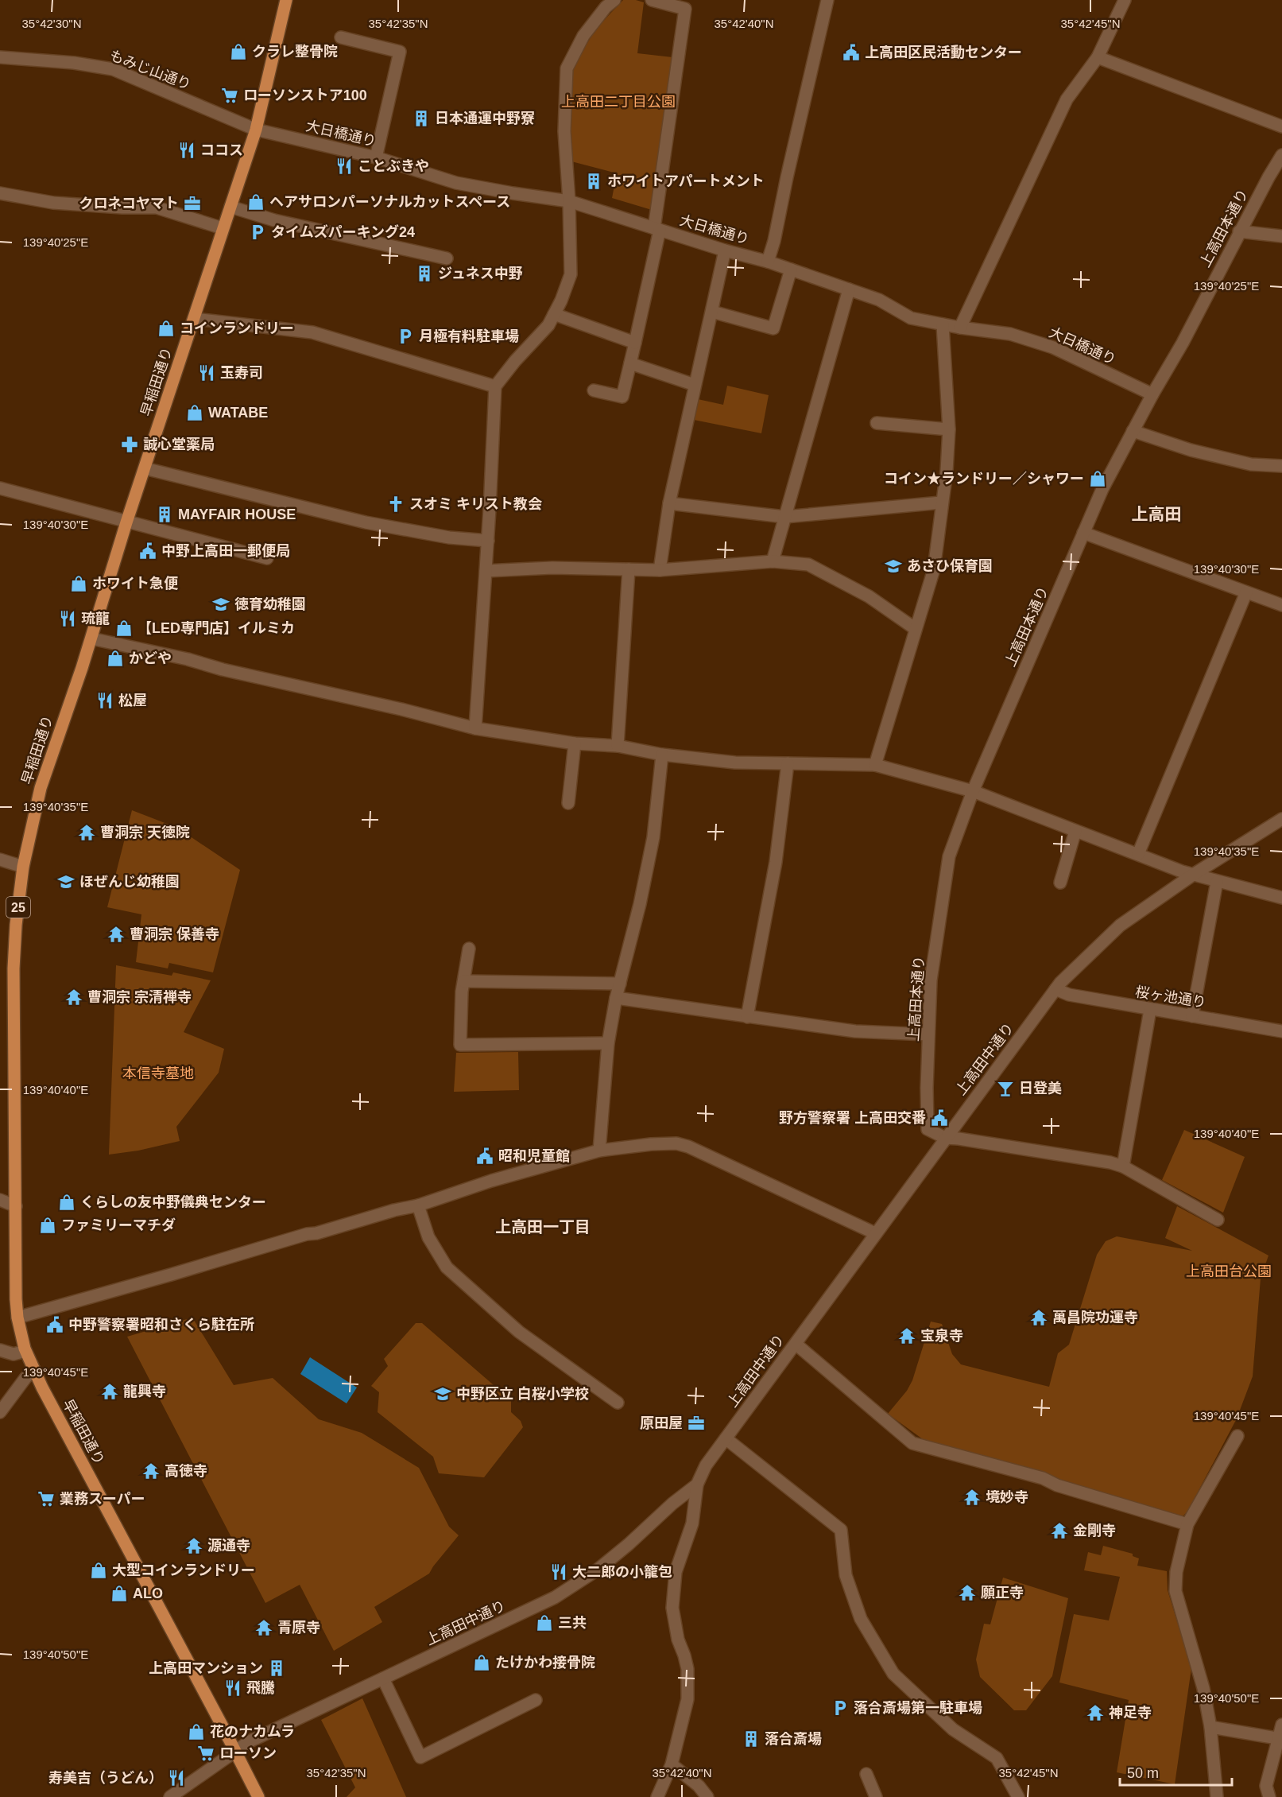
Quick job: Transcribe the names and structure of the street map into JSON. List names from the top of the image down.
{
  "streets": {
    "main road": ["早稲田通り", "25"],
    "street": [
      "もみじ山通り",
      "大日橋通り",
      "上高田本通り",
      "桜ヶ池通り",
      "上高田中通り"
    ]
  },
  "crossings": [
    ["もみじ山通り", "大日橋通り"],
    ["もみじ山通り", "早稲田通り"],
    ["大日橋通り", "上高田本通り"],
    ["大日橋通り", "早稲田通り"],
    ["上高田本通り", "上高田中通り"],
    ["早稲田通り", "上高田中通り"],
    ["桜ヶ池通り", "上高田中通り"]
  ],
  "districts": ["上高田", "上高田一丁目"],
  "parks": ["上高田二丁目公園", "本信寺墓地", "上高田台公園"],
  "places": {
    "shop": [
      "クラレ整骨院",
      "ヘアサロンパーソナルカットスペース",
      "コインランドリー",
      "WATABE",
      "コイン★ランドリー／シャワー",
      "ホワイト急便",
      "【LED専門店】イルミカ",
      "かどや",
      "くらしの友中野儀典センター",
      "ファミリーマチダ",
      "大型コインランドリー",
      "ALO",
      "三共",
      "たけかわ接骨院",
      "花のナカムラ"
    ],
    "public building": [
      "上高田区民活動センター",
      "中野上高田一郵便局",
      "野方警察署 上高田交番",
      "昭和児童館",
      "中野警察署昭和さくら駐在所"
    ],
    "supermarket": ["ローソンストア100", "業務スーパー", "ローソン"],
    "building": [
      "日本通運中野寮",
      "ホワイトアパートメント",
      "ジュネス中野",
      "MAYFAIR HOUSE",
      "上高田マンション",
      "落合斎場"
    ],
    "restaurant": [
      "ココス",
      "ことぶきや",
      "玉寿司",
      "琉龍",
      "松屋",
      "大二郎の小籠包",
      "飛騰",
      "寿美吉（うどん）"
    ],
    "office": ["クロネコヤマト", "原田屋"],
    "parking": ["タイムズパーキング24", "月極有料駐車場", "落合斎場第一駐車場"],
    "pharmacy": ["誠心堂薬局"],
    "church": ["スオミ キリスト教会"],
    "school or university": [
      "あさひ保育園",
      "徳育幼稚園",
      "ほぜんじ幼稚園",
      "中野区立 白桜小学校"
    ],
    "temple": [
      "曹洞宗 天徳院",
      "曹洞宗 保善寺",
      "曹洞宗 宗清禅寺",
      "萬昌院功運寺",
      "宝泉寺",
      "龍興寺",
      "高徳寺",
      "境妙寺",
      "金剛寺",
      "源通寺",
      "願正寺",
      "青原寺",
      "神足寺"
    ],
    "bar": ["日登美"]
  },
  "scale_bar": "50 m",
  "coordinates": [
    "35°42'30\"N",
    "35°42'35\"N",
    "35°42'40\"N",
    "35°42'45\"N",
    "139°40'25\"E",
    "139°40'30\"E",
    "139°40'35\"E",
    "139°40'40\"E",
    "139°40'45\"E",
    "139°40'50\"E"
  ]
}
